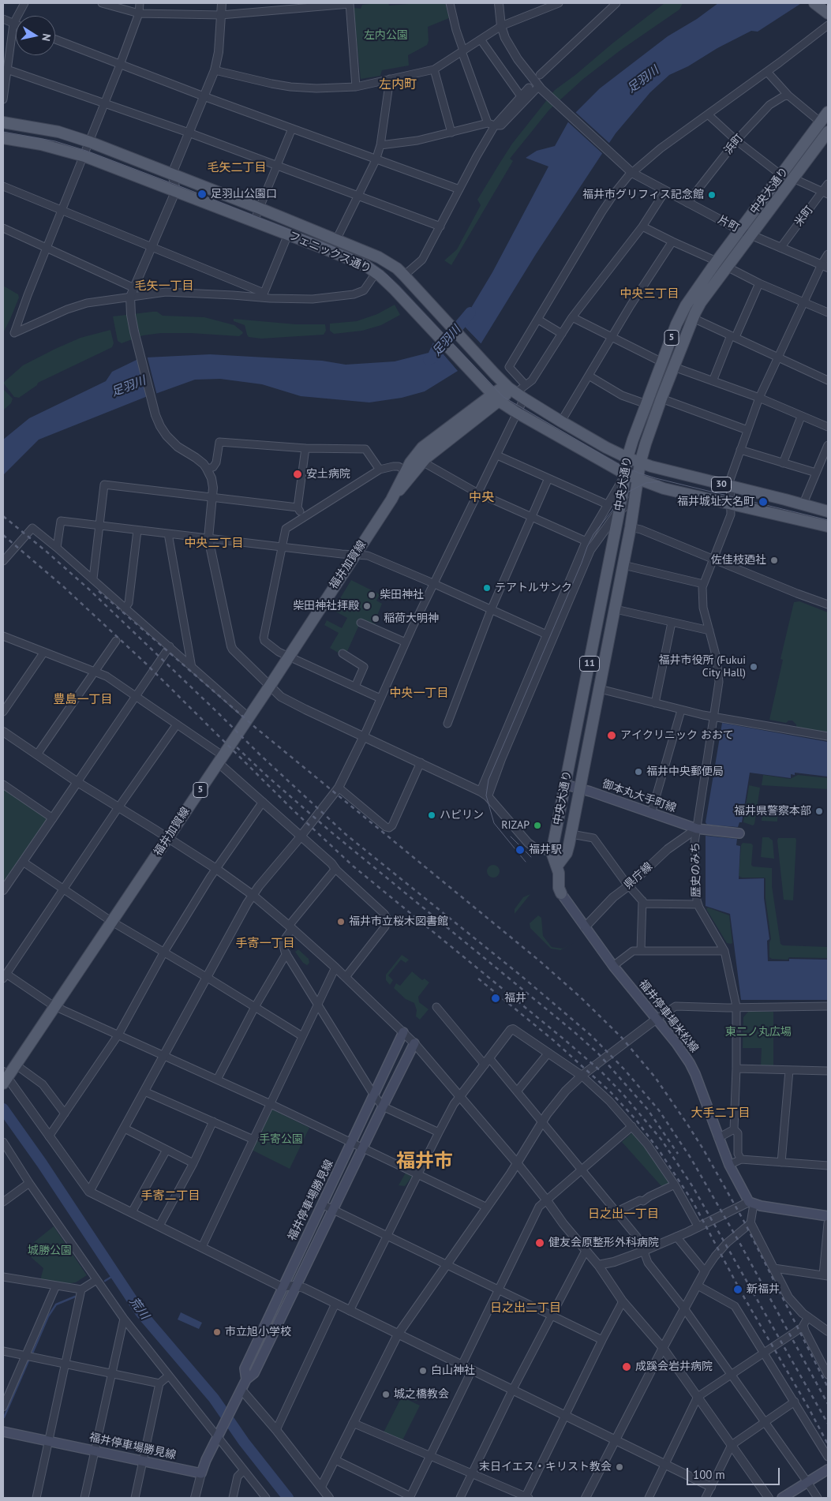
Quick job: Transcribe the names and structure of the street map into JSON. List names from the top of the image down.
{
  "streets": {
    "main road": [
      "中央大通り",
      "フェニックス通り",
      "5",
      "30",
      "福井加賀線",
      "11",
      "御本丸大手町線",
      "福井停車場米松線",
      "福井停車場勝見線"
    ],
    "street": [
      "浜町",
      "米町",
      "片町",
      "歴史のみち",
      "県庁線"
    ]
  },
  "crossings": [
    ["浜町", "片町"],
    ["中央大通り", "片町"],
    ["中央大通り", "フェニックス通り"],
    ["中央大通り", "御本丸大手町線"],
    ["米町", "片町"],
    ["フェニックス通り", "福井加賀線"],
    ["御本丸大手町線", "歴史のみち"],
    ["御本丸大手町線", "県庁線"],
    ["歴史のみち", "県庁線"],
    ["県庁線", "福井停車場米松線"]
  ],
  "districts": [
    "左内町",
    "毛矢二丁目",
    "毛矢一丁目",
    "中央三丁目",
    "中央",
    "中央二丁目",
    "中央一丁目",
    "豊島一丁目",
    "手寄一丁目",
    "大手二丁目",
    "福井市",
    "手寄二丁目",
    "日之出一丁目",
    "日之出二丁目"
  ],
  "water": ["足羽川", "荒川"],
  "parks": [
    "左内公園",
    "東二ノ丸広場",
    "手寄公園",
    "城勝公園"
  ],
  "places": [
    "足羽山公園口",
    "福井市グリフィス記念館",
    "安土病院",
    "福井城址大名町",
    "佐佳枝廼社",
    "テアトルサンク",
    "柴田神社",
    "柴田神社拝殿",
    "稲荷大明神",
    "福井市役所 (Fukui City Hall)",
    "アイクリニック おおて",
    "福井中央郵便局",
    "福井県警察本部",
    "ハピリン",
    "RIZAP",
    "福井駅",
    "福井市立桜木図書館",
    "福井",
    "健友会原整形外科病院",
    "新福井",
    "市立旭小学校",
    "成蹊会岩井病院",
    "白山神社",
    "城之橋教会",
    "末日イエス・キリスト教会"
  ],
  "scale_bar": "100 m",
  "north": "right"
}
